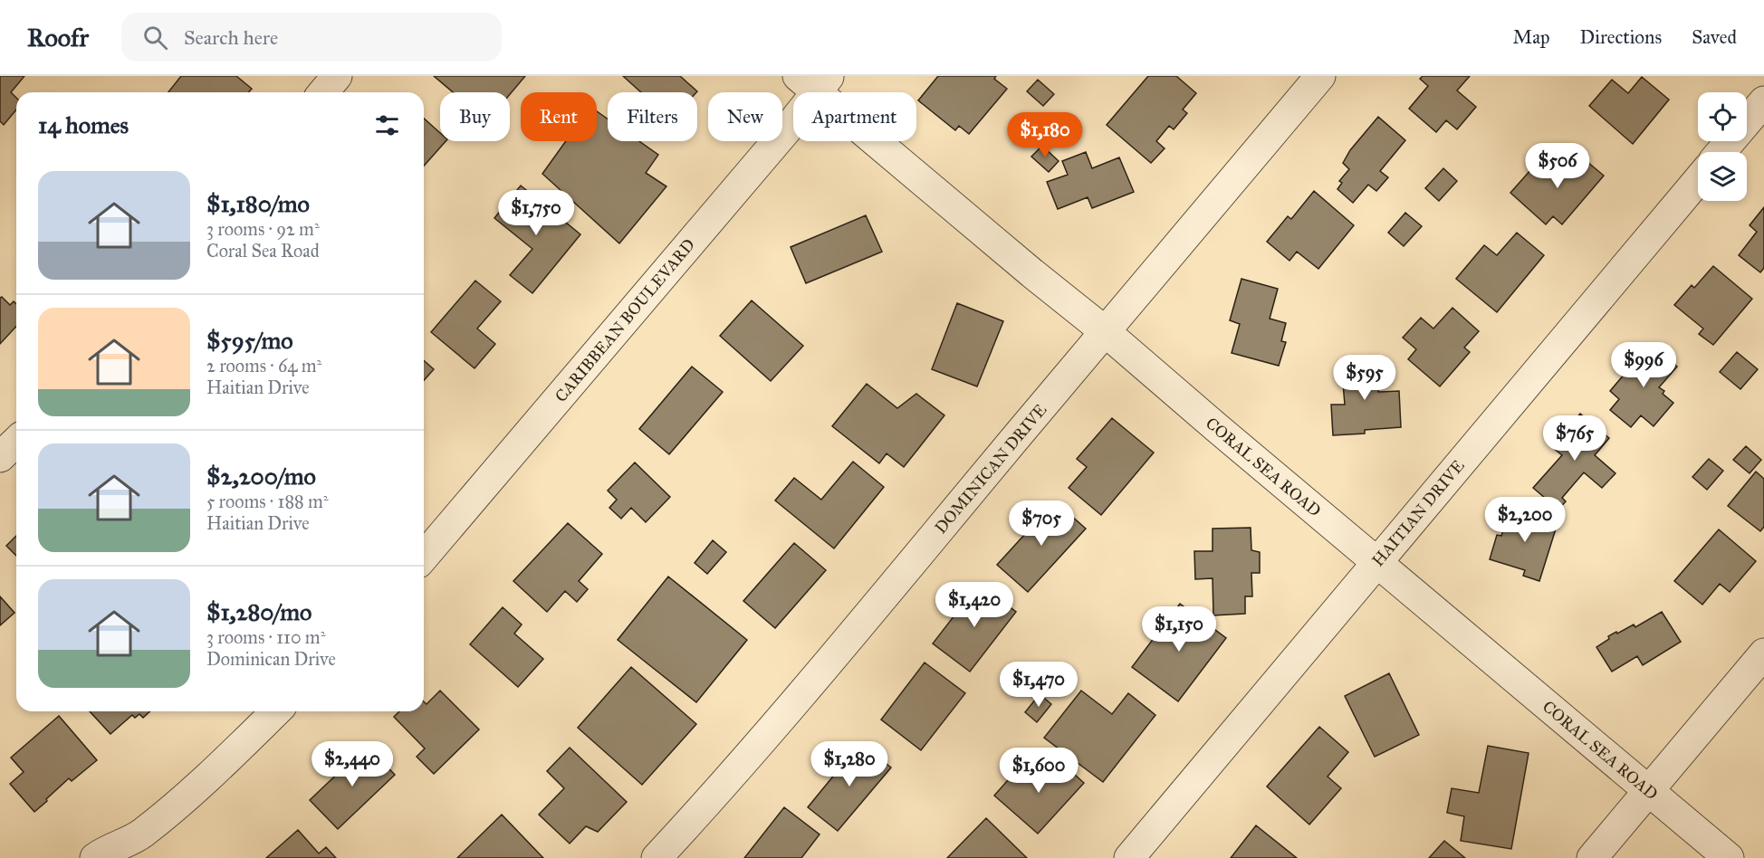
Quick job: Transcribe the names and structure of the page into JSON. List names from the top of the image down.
{
  "streets": {
    "street": [
      "CARIBBEAN BOULEVARD",
      "CORAL SEA ROAD",
      "DOMINICAN DRIVE",
      "HAITIAN DRIVE"
    ]
  },
  "crossings": [
    ["CARIBBEAN BOULEVARD", "CORAL SEA ROAD"],
    ["CORAL SEA ROAD", "DOMINICAN DRIVE"],
    ["CORAL SEA ROAD", "HAITIAN DRIVE"]
  ],
  "page": {
    "header": "Roofr",
    "search": "Search here",
    "nav": ["Map", "Directions", "Saved"],
    "chip": [
      "Buy",
      "Rent",
      "Filters",
      "New",
      "Apartment"
    ],
    "heading": "14 homes",
    "price": [
      "$1,180",
      "$506",
      "$1,750",
      "$996",
      "$595",
      "$765",
      "$2,200",
      "$705",
      "$1,420",
      "$1,150",
      "$1,470",
      "$2,440",
      "$1,280",
      "$1,600"
    ],
    "list": [
      {
        "name": "$1,180/mo",
        "note": "3 rooms · 92 m² · Coral Sea Road"
      },
      {
        "name": "$595/mo",
        "note": "2 rooms · 64 m² · Haitian Drive"
      },
      {
        "name": "$2,200/mo",
        "note": "5 rooms · 188 m² · Haitian Drive"
      },
      {
        "name": "$1,280/mo",
        "note": "3 rooms · 110 m² · Dominican Drive"
      }
    ]
  }
}
